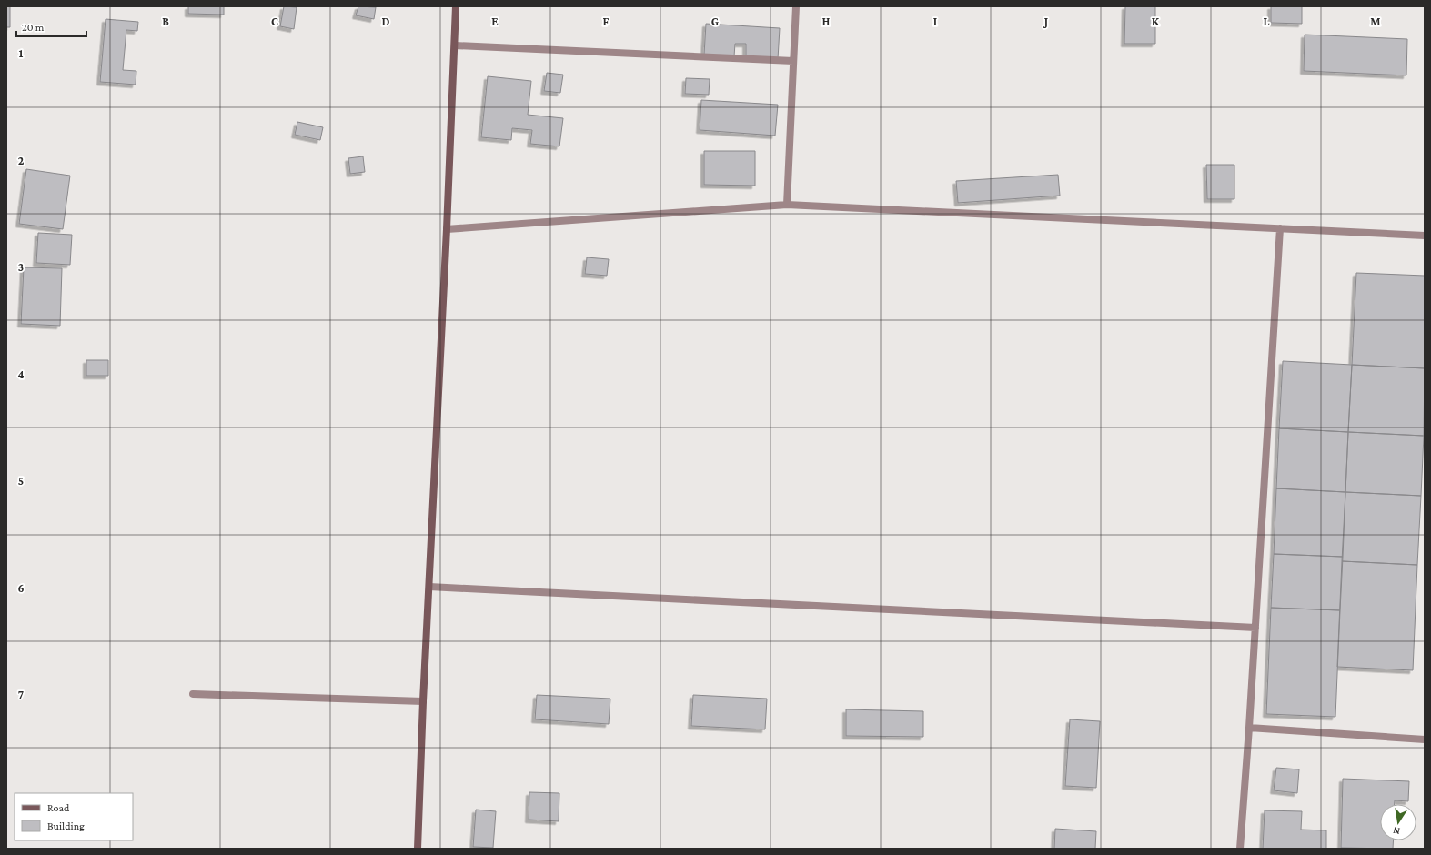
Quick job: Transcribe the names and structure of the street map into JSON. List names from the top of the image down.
{
  "legend": ["Road", "Building"],
  "scale_bar": "20 m",
  "north": "bottom",
  "grid": {
    "columns": [
      "B",
      "C",
      "D",
      "E",
      "F",
      "G",
      "H",
      "I",
      "J",
      "K",
      "L",
      "M"
    ],
    "rows": [
      "1",
      "2",
      "3",
      "4",
      "5",
      "6",
      "7"
    ]
  }
}
